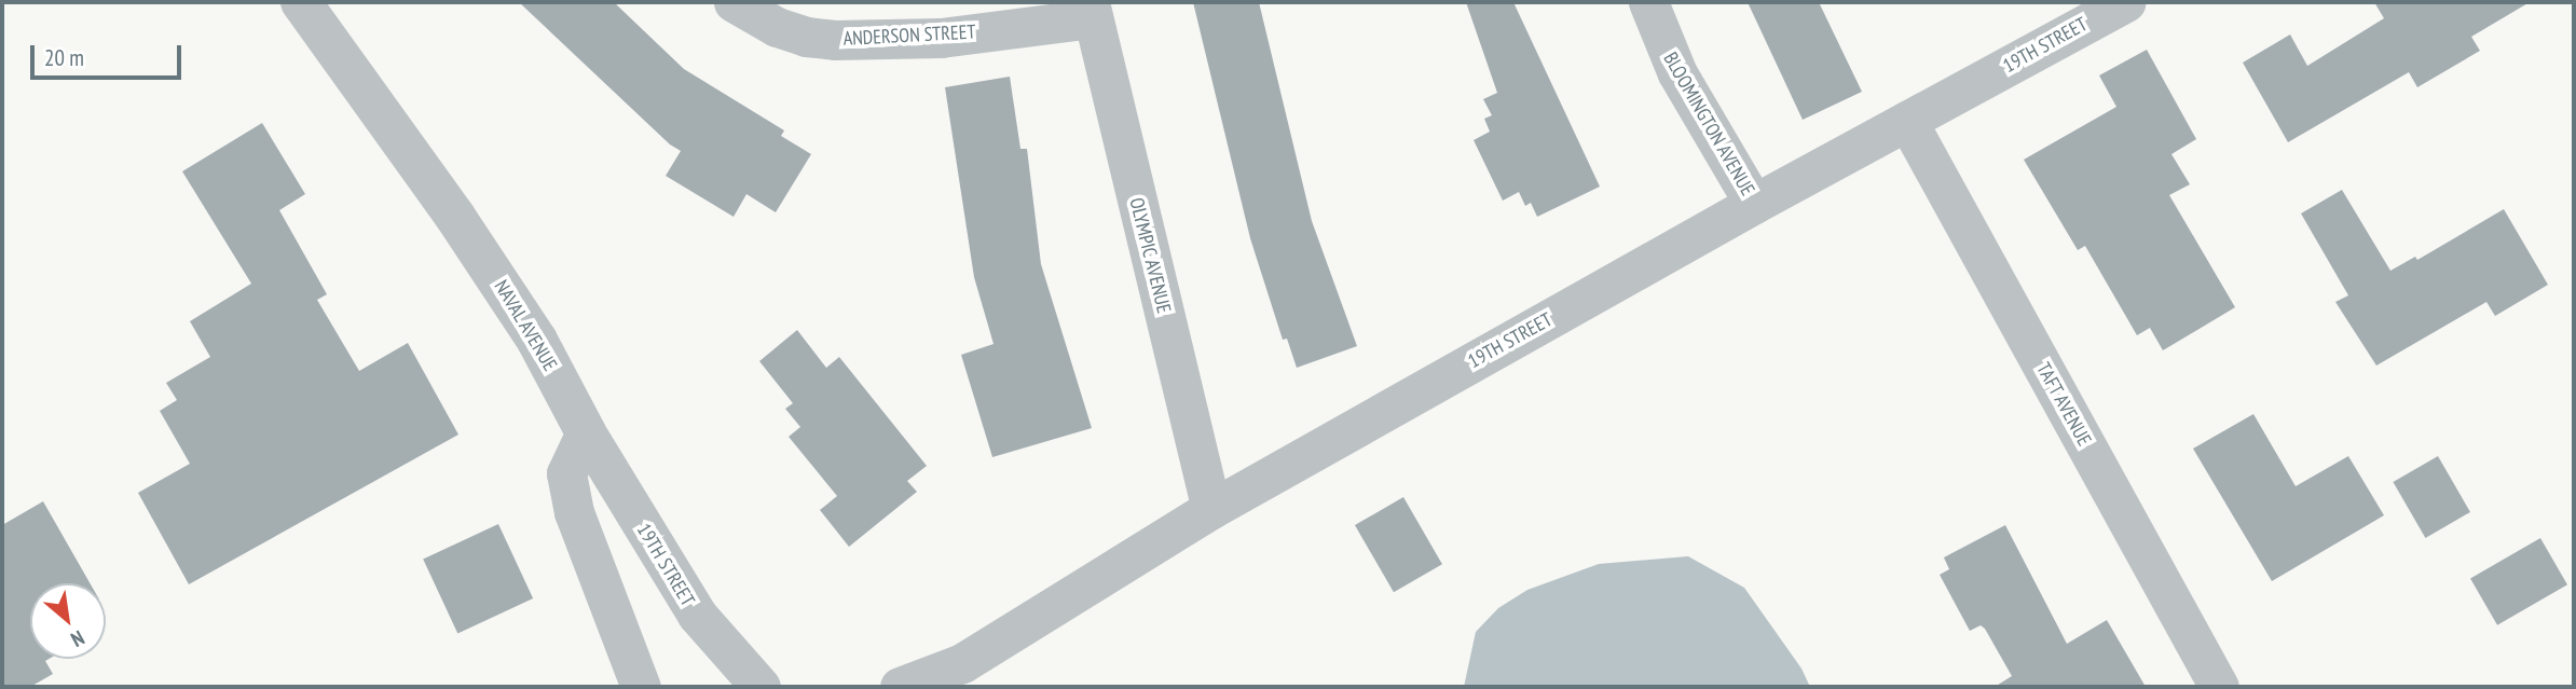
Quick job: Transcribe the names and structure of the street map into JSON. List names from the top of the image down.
{
  "streets": {
    "street": [
      "ANDERSON STREET",
      "19TH STREET",
      "BLOOMINGTON AVENUE",
      "OLYMPIC AVENUE",
      "NAVAL AVENUE",
      "TAFT AVENUE"
    ]
  },
  "crossings": [
    ["ANDERSON STREET", "OLYMPIC AVENUE"],
    ["19TH STREET", "BLOOMINGTON AVENUE"],
    ["19TH STREET", "OLYMPIC AVENUE"],
    ["19TH STREET", "NAVAL AVENUE"],
    ["19TH STREET", "TAFT AVENUE"]
  ],
  "scale_bar": "20 m",
  "north": "bottom right"
}
